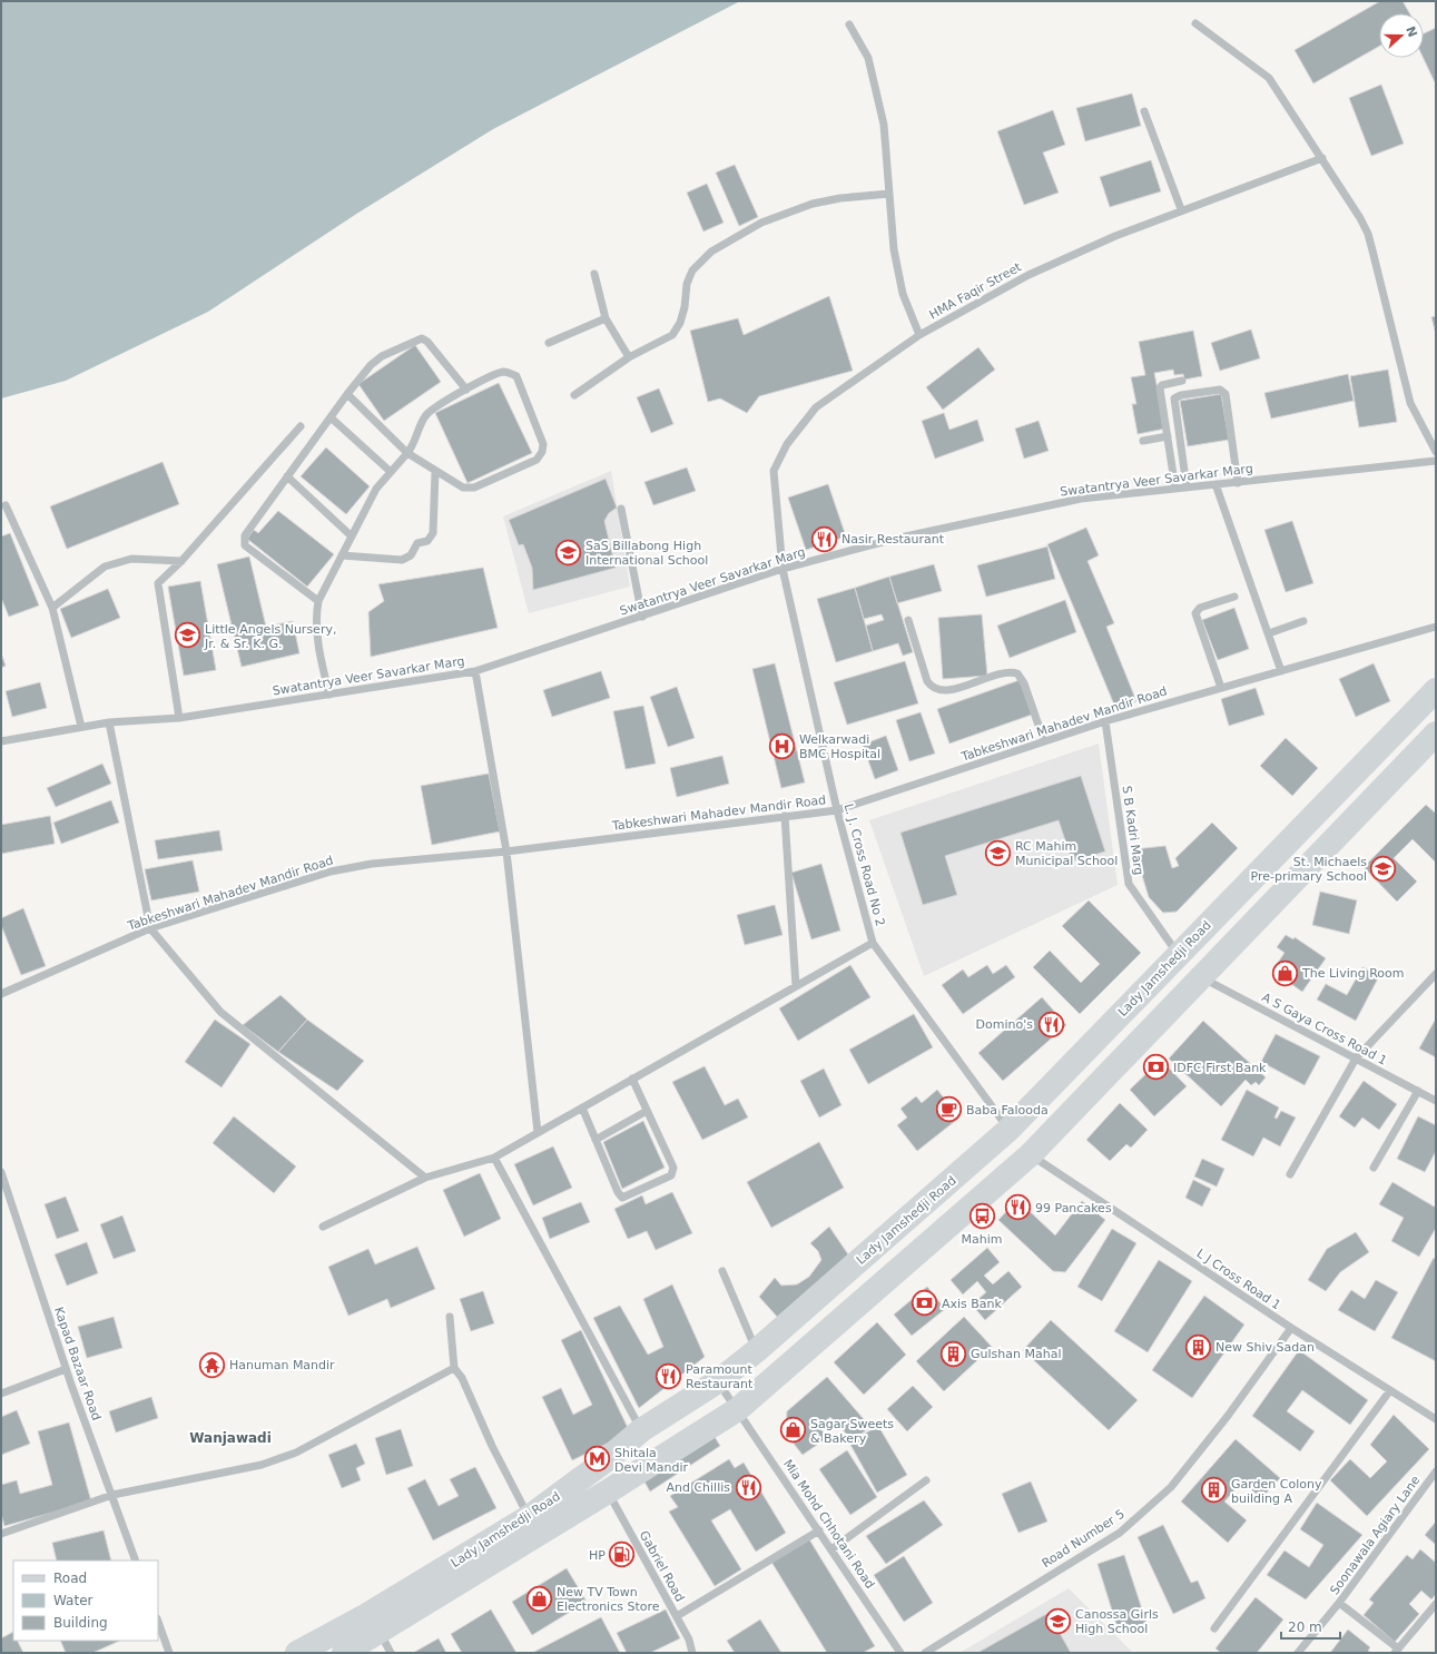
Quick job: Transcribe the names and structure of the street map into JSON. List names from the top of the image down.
{
  "streets": {
    "main road": ["Lady Jamshedji Road"],
    "street": [
      "HMA Faqir Street",
      "Swatantrya Veer Savarkar Marg",
      "Tabkeshwari Mahadev Mandir Road",
      "S B Kadri Marg",
      "L. J. Cross Road No 2",
      "A S Gaya Cross Road 1",
      "L J Cross Road 1",
      "Kapad Bazaar Road",
      "Mia Mohd Chhotani Road",
      "Soonawala Agiary Lane",
      "Road Number 5",
      "Gabriel Road"
    ]
  },
  "crossings": [
    ["HMA Faqir Street", "Swatantrya Veer Savarkar Marg"],
    ["HMA Faqir Street", "L. J. Cross Road No 2"],
    ["Swatantrya Veer Savarkar Marg", "L. J. Cross Road No 2"],
    ["Tabkeshwari Mahadev Mandir Road", "S B Kadri Marg"],
    ["Tabkeshwari Mahadev Mandir Road", "L. J. Cross Road No 2"],
    ["S B Kadri Marg", "Lady Jamshedji Road"],
    ["L. J. Cross Road No 2", "Lady Jamshedji Road"],
    ["Lady Jamshedji Road", "A S Gaya Cross Road 1"],
    ["Lady Jamshedji Road", "L J Cross Road 1"],
    ["Lady Jamshedji Road", "Mia Mohd Chhotani Road"],
    ["Lady Jamshedji Road", "Gabriel Road"],
    ["L J Cross Road 1", "Road Number 5"]
  ],
  "districts": ["Wanjawadi"],
  "places": {
    "restaurant": [
      "Nasir Restaurant",
      "Domino's",
      "99 Pancakes",
      "Paramount Restaurant",
      "And Chillis"
    ],
    "school or university": [
      "SaS Billabong High International School",
      "Little Angels Nursery, Jr. & Sr. K. G.",
      "RC Mahim Municipal School",
      "St. Michaels Pre-primary School",
      "Canossa Girls High School"
    ],
    "hospital": ["Welkarwadi BMC Hospital"],
    "shop": ["The Living Room", "Sagar Sweets & Bakery", "New TV Town Electronics Store"],
    "bank": ["IDFC First Bank", "Axis Bank"],
    "cafe": ["Baba Falooda"],
    "bus stop": ["Mahim"],
    "building": ["New Shiv Sadan", "Gulshan Mahal", "Garden Colony building A"],
    "temple": ["Hanuman Mandir"],
    "metro station": ["Shitala Devi Mandir"],
    "fuel station": ["HP"]
  },
  "legend": ["Road", "Water", "Building"],
  "scale_bar": "20 m",
  "north": "right"
}
